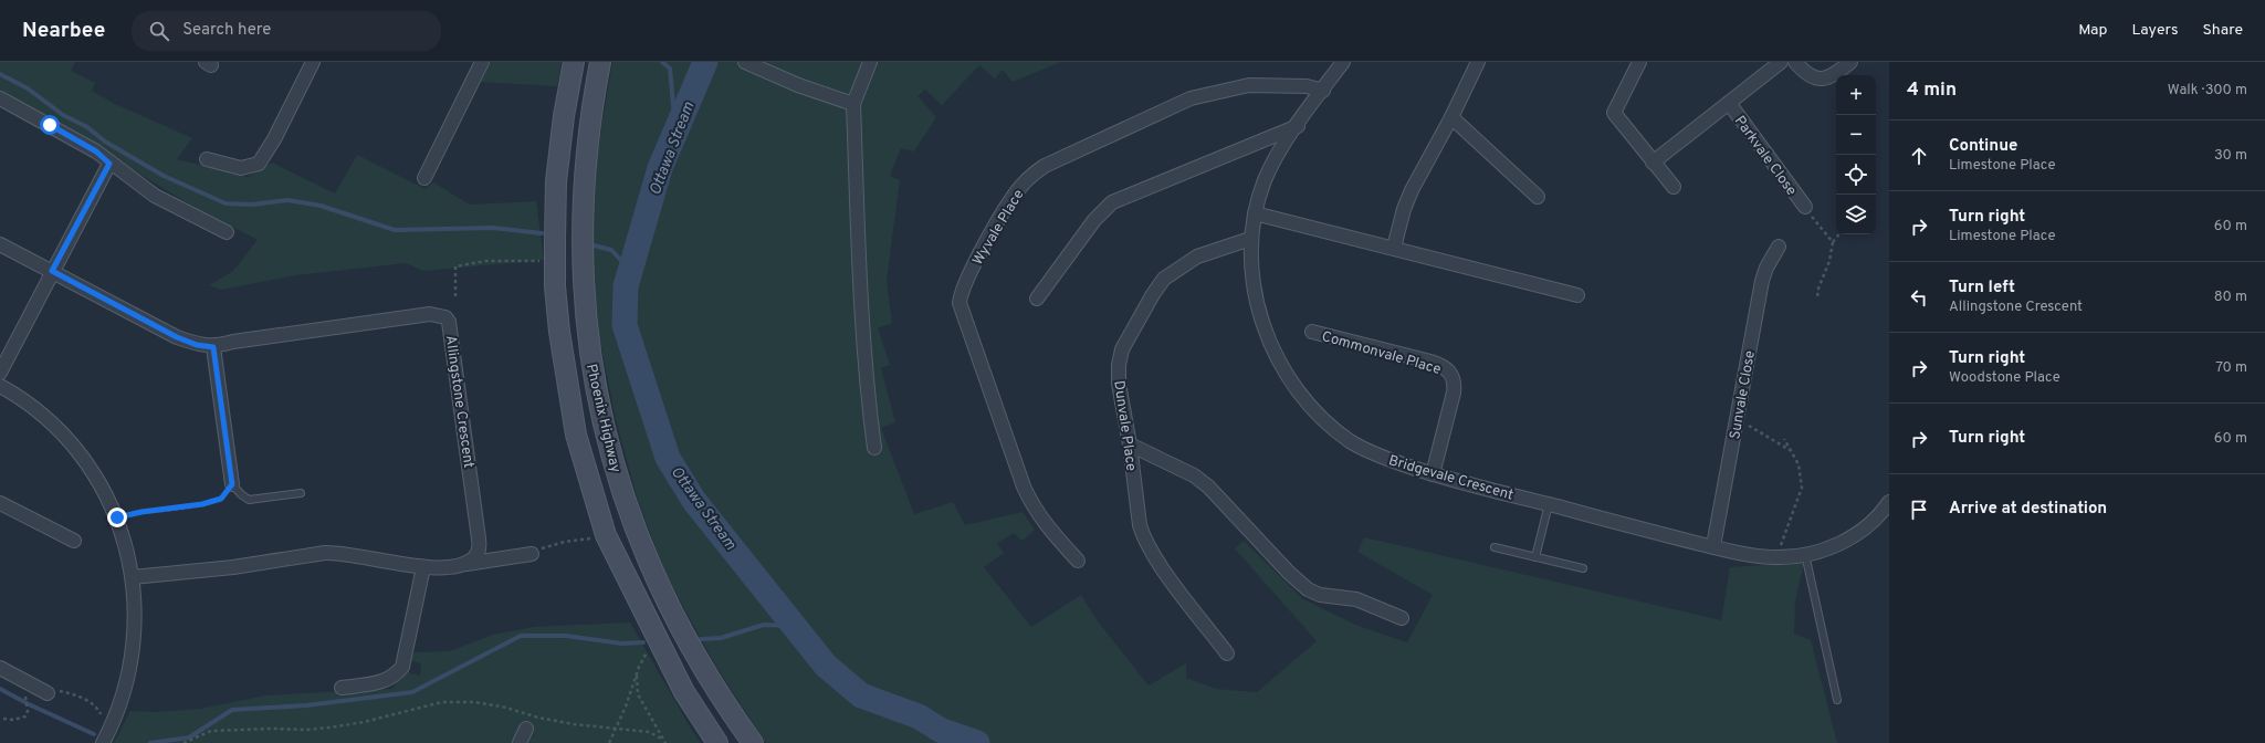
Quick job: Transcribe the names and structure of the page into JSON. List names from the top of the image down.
{
  "streets": {
    "main road": ["Phoenix Highway"],
    "street": [
      "Parkvale Close",
      "Wyvale Place",
      "Commonvale Place",
      "Sunvale Close",
      "Allingstone Crescent",
      "Dunvale Place",
      "Bridgevale Crescent"
    ]
  },
  "crossings": [
    ["Wyvale Place", "Bridgevale Crescent"],
    ["Commonvale Place", "Bridgevale Crescent"],
    ["Sunvale Close", "Bridgevale Crescent"],
    ["Dunvale Place", "Bridgevale Crescent"]
  ],
  "water": ["Ottawa Stream"],
  "page": {
    "header": "Nearbee",
    "search": "Search here",
    "nav": ["Map", "Layers", "Share"],
    "heading": ["4 min", "Walk · 300 m"],
    "map_buttons": ["+", "−"],
    "list": [
      ["Continue", "Limestone Place", "30 m"],
      ["Turn right", "Limestone Place", "60 m"],
      ["Turn left", "Allingstone Crescent", "80 m"],
      ["Turn right", "Woodstone Place", "70 m"],
      ["Turn right", "60 m"],
      "Arrive at destination"
    ]
  }
}
